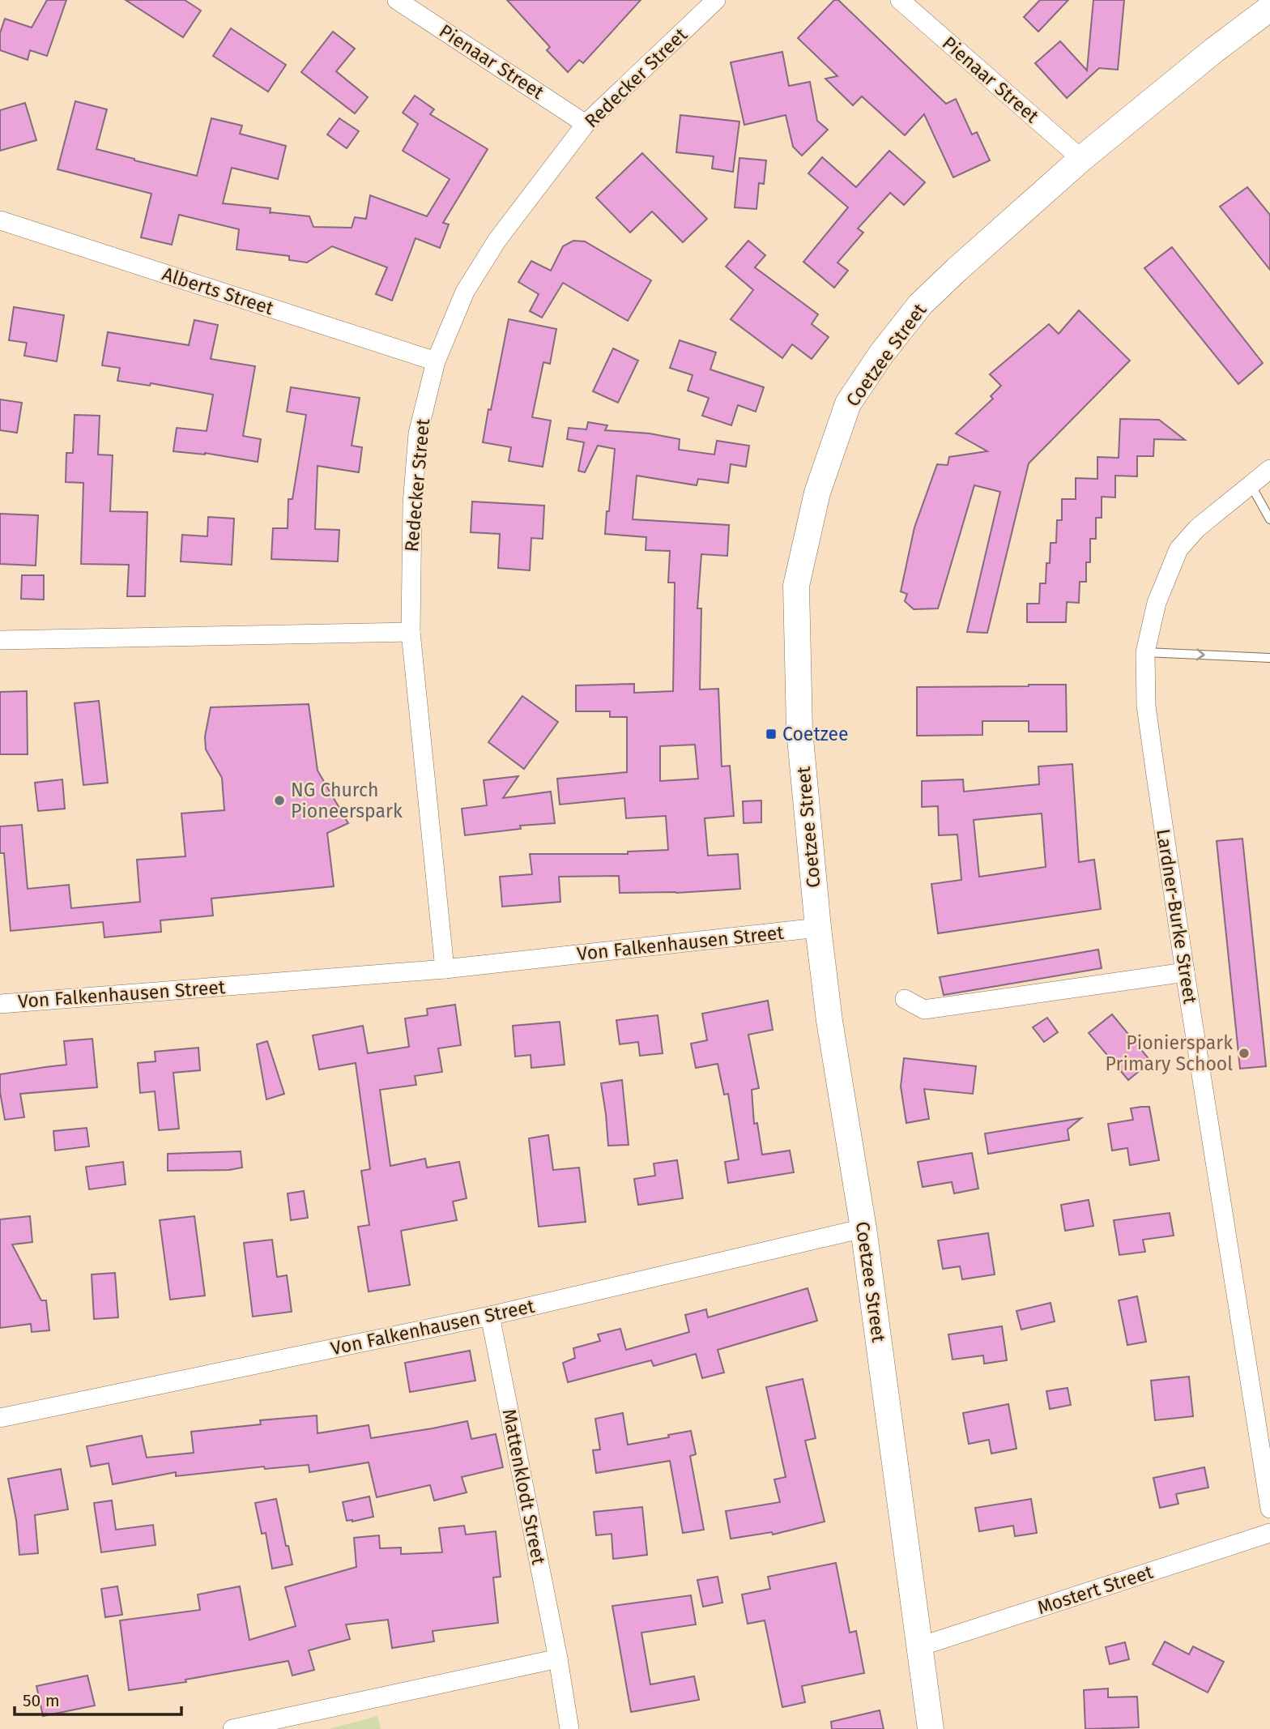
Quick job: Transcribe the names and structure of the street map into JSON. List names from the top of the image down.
{
  "streets": {
    "street": [
      "Pienaar Street",
      "Redecker Street",
      "Alberts Street",
      "Coetzee Street",
      "Lardner-Burke Street",
      "Von Falkenhausen Street",
      "Mattenklodt Street",
      "Mostert Street"
    ]
  },
  "crossings": [
    ["Pienaar Street", "Redecker Street"],
    ["Pienaar Street", "Coetzee Street"],
    ["Redecker Street", "Alberts Street"],
    ["Redecker Street", "Von Falkenhausen Street"],
    ["Coetzee Street", "Von Falkenhausen Street"],
    ["Coetzee Street", "Mostert Street"],
    ["Von Falkenhausen Street", "Mattenklodt Street"]
  ],
  "places": {
    "transit": ["Coetzee"],
    "other": ["NG Church Pioneerspark", "Pionierspark Primary School"]
  },
  "scale_bar": "50 m"
}
